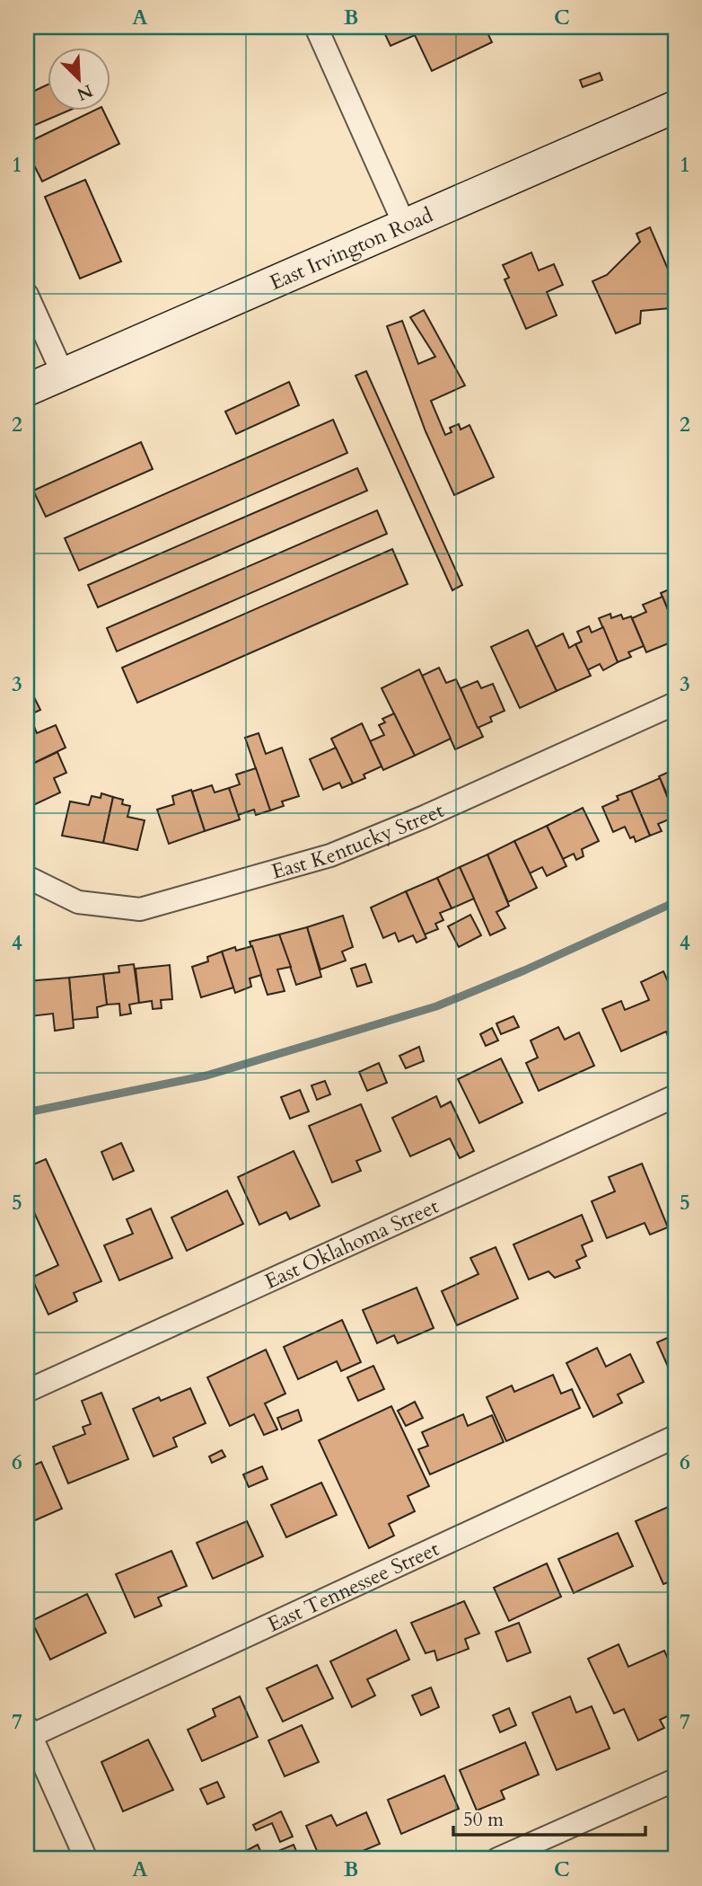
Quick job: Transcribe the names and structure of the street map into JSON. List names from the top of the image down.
{
  "streets": {
    "main road": ["East Irvington Road"],
    "street": ["East Kentucky Street", "East Oklahoma Street", "East Tennessee Street"]
  },
  "scale_bar": "50 m",
  "north": "bottom right",
  "grid": {
    "columns": ["A", "B", "C"],
    "rows": [
      "1",
      "2",
      "3",
      "4",
      "5",
      "6",
      "7"
    ]
  }
}
